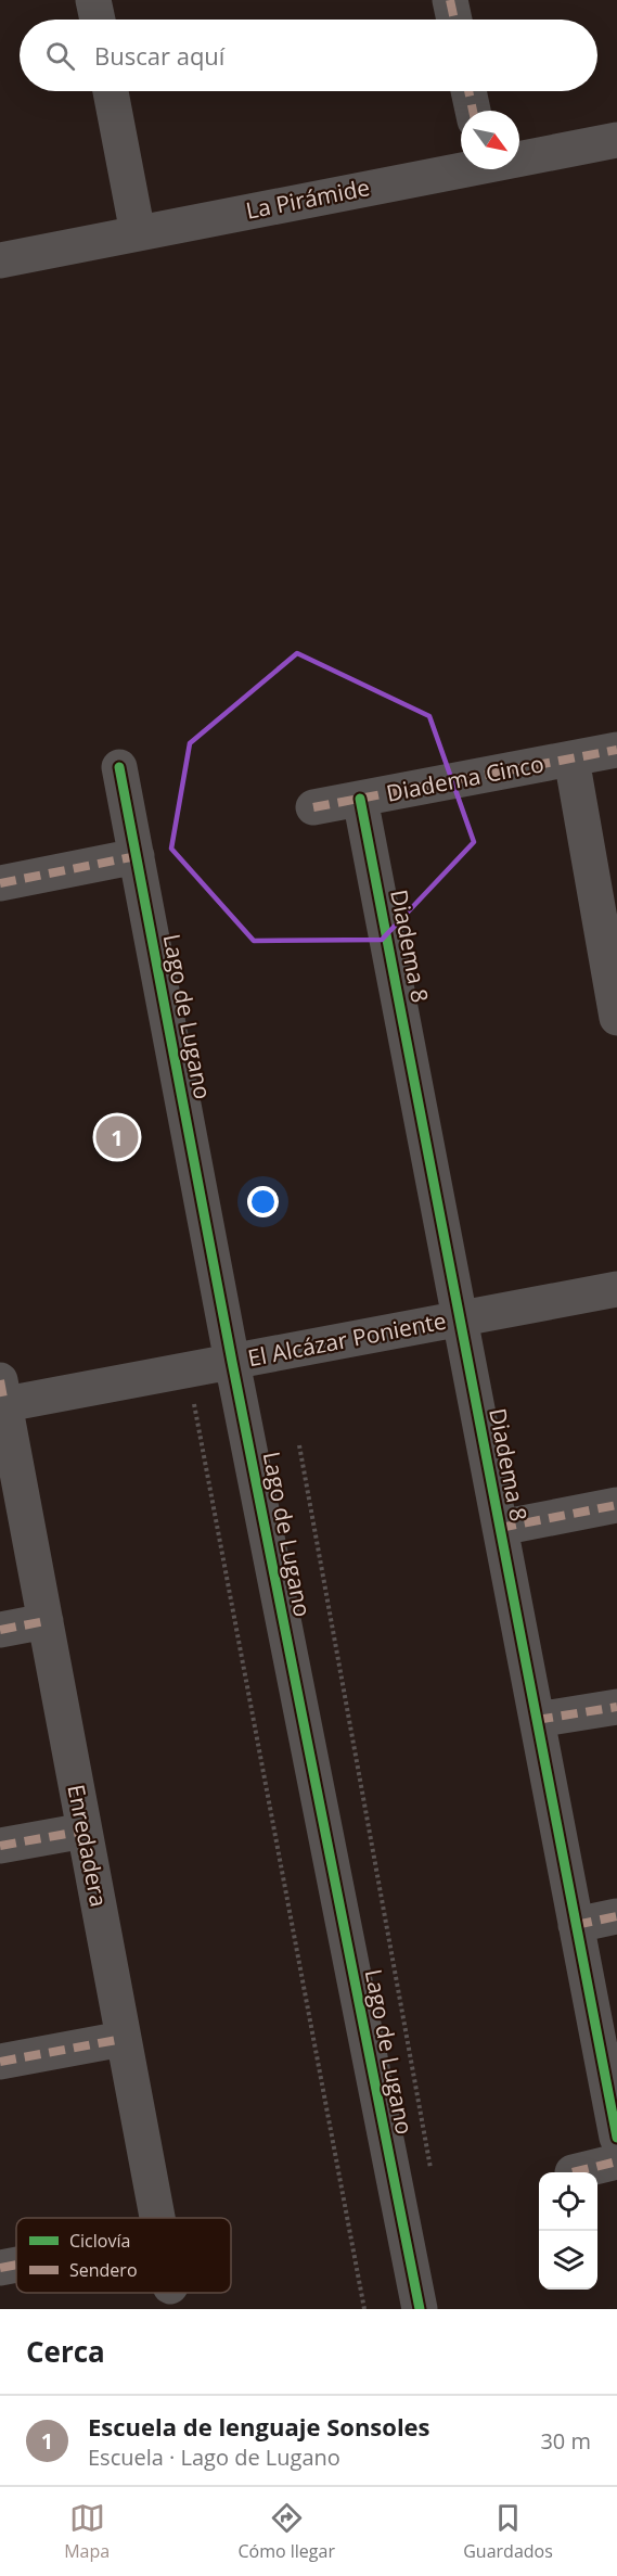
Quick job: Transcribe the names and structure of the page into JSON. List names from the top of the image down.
{
  "streets": {
    "street": [
      "La Pirámide",
      "Diadema Cinco",
      "Diadema 8",
      "Lago de Lugano",
      "El Alcázar Poniente",
      "Enredadera"
    ]
  },
  "crossings": [
    ["Diadema Cinco", "Diadema 8"],
    ["Diadema 8", "El Alcázar Poniente"],
    ["Lago de Lugano", "El Alcázar Poniente"],
    ["El Alcázar Poniente", "Enredadera"]
  ],
  "legend": ["Ciclovía", "Sendero"],
  "north": "bottom right",
  "page": {
    "search": "Buscar aquí",
    "pins": "1",
    "heading": "Cerca",
    "list": [
      {
        "mark": "1",
        "name": "Escuela de lenguaje Sonsoles",
        "note": "Escuela · Lago de Lugano",
        "value": "30 m"
      }
    ],
    "nav": ["Mapa", "Cómo llegar", "Guardados"]
  }
}
